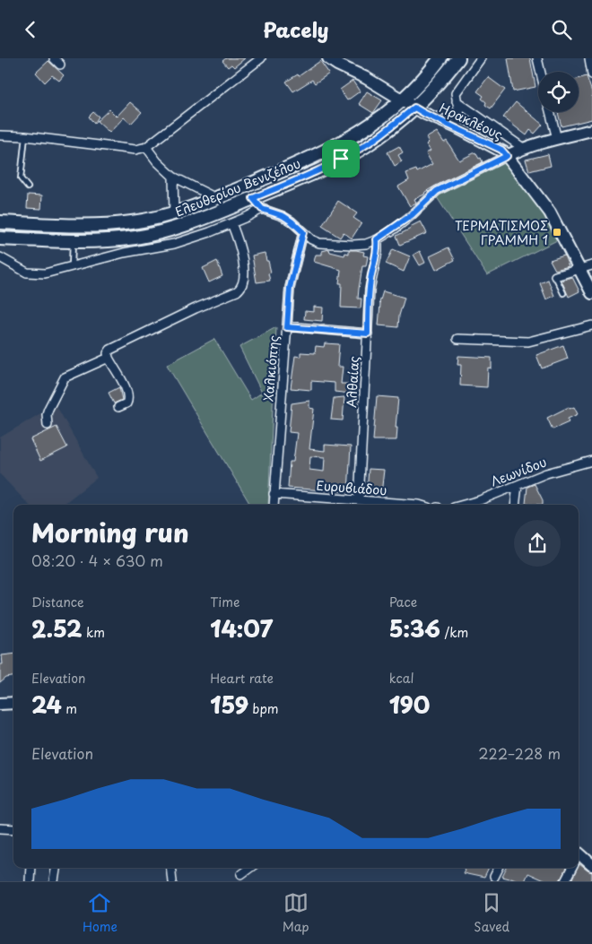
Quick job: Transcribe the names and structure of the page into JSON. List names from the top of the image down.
{
  "streets": {
    "main road": ["Ελευθερίου Βενιζέλου"],
    "street": [
      "Ηρακλέους",
      "Χαλκιόπης",
      "Αλθαίας",
      "Λεωνίδου",
      "Ευρυβιάδου"
    ]
  },
  "crossings": [
    ["Ηρακλέους", "Ελευθερίου Βενιζέλου"],
    ["Χαλκιόπης", "Ευρυβιάδου"],
    ["Αλθαίας", "Ευρυβιάδου"]
  ],
  "places": {
    "transit": ["ΤΕΡΜΑΤΙΣΜΟΣ ΓΡΑΜΜΗ 1"]
  },
  "page": {
    "header": "Pacely",
    "heading": ["Morning run", "08:20 · 4 × 630 m"],
    "stats": [
      ["Distance", "2.52 km"],
      ["Time", "14:07"],
      ["Pace", "5:36 /km"],
      ["Elevation", "24 m"],
      ["Heart rate", "159 bpm"],
      ["kcal", "190"]
    ],
    "chart": ["Elevation", "222–228 m"],
    "tabs": ["Home", "Map", "Saved"]
  }
}
